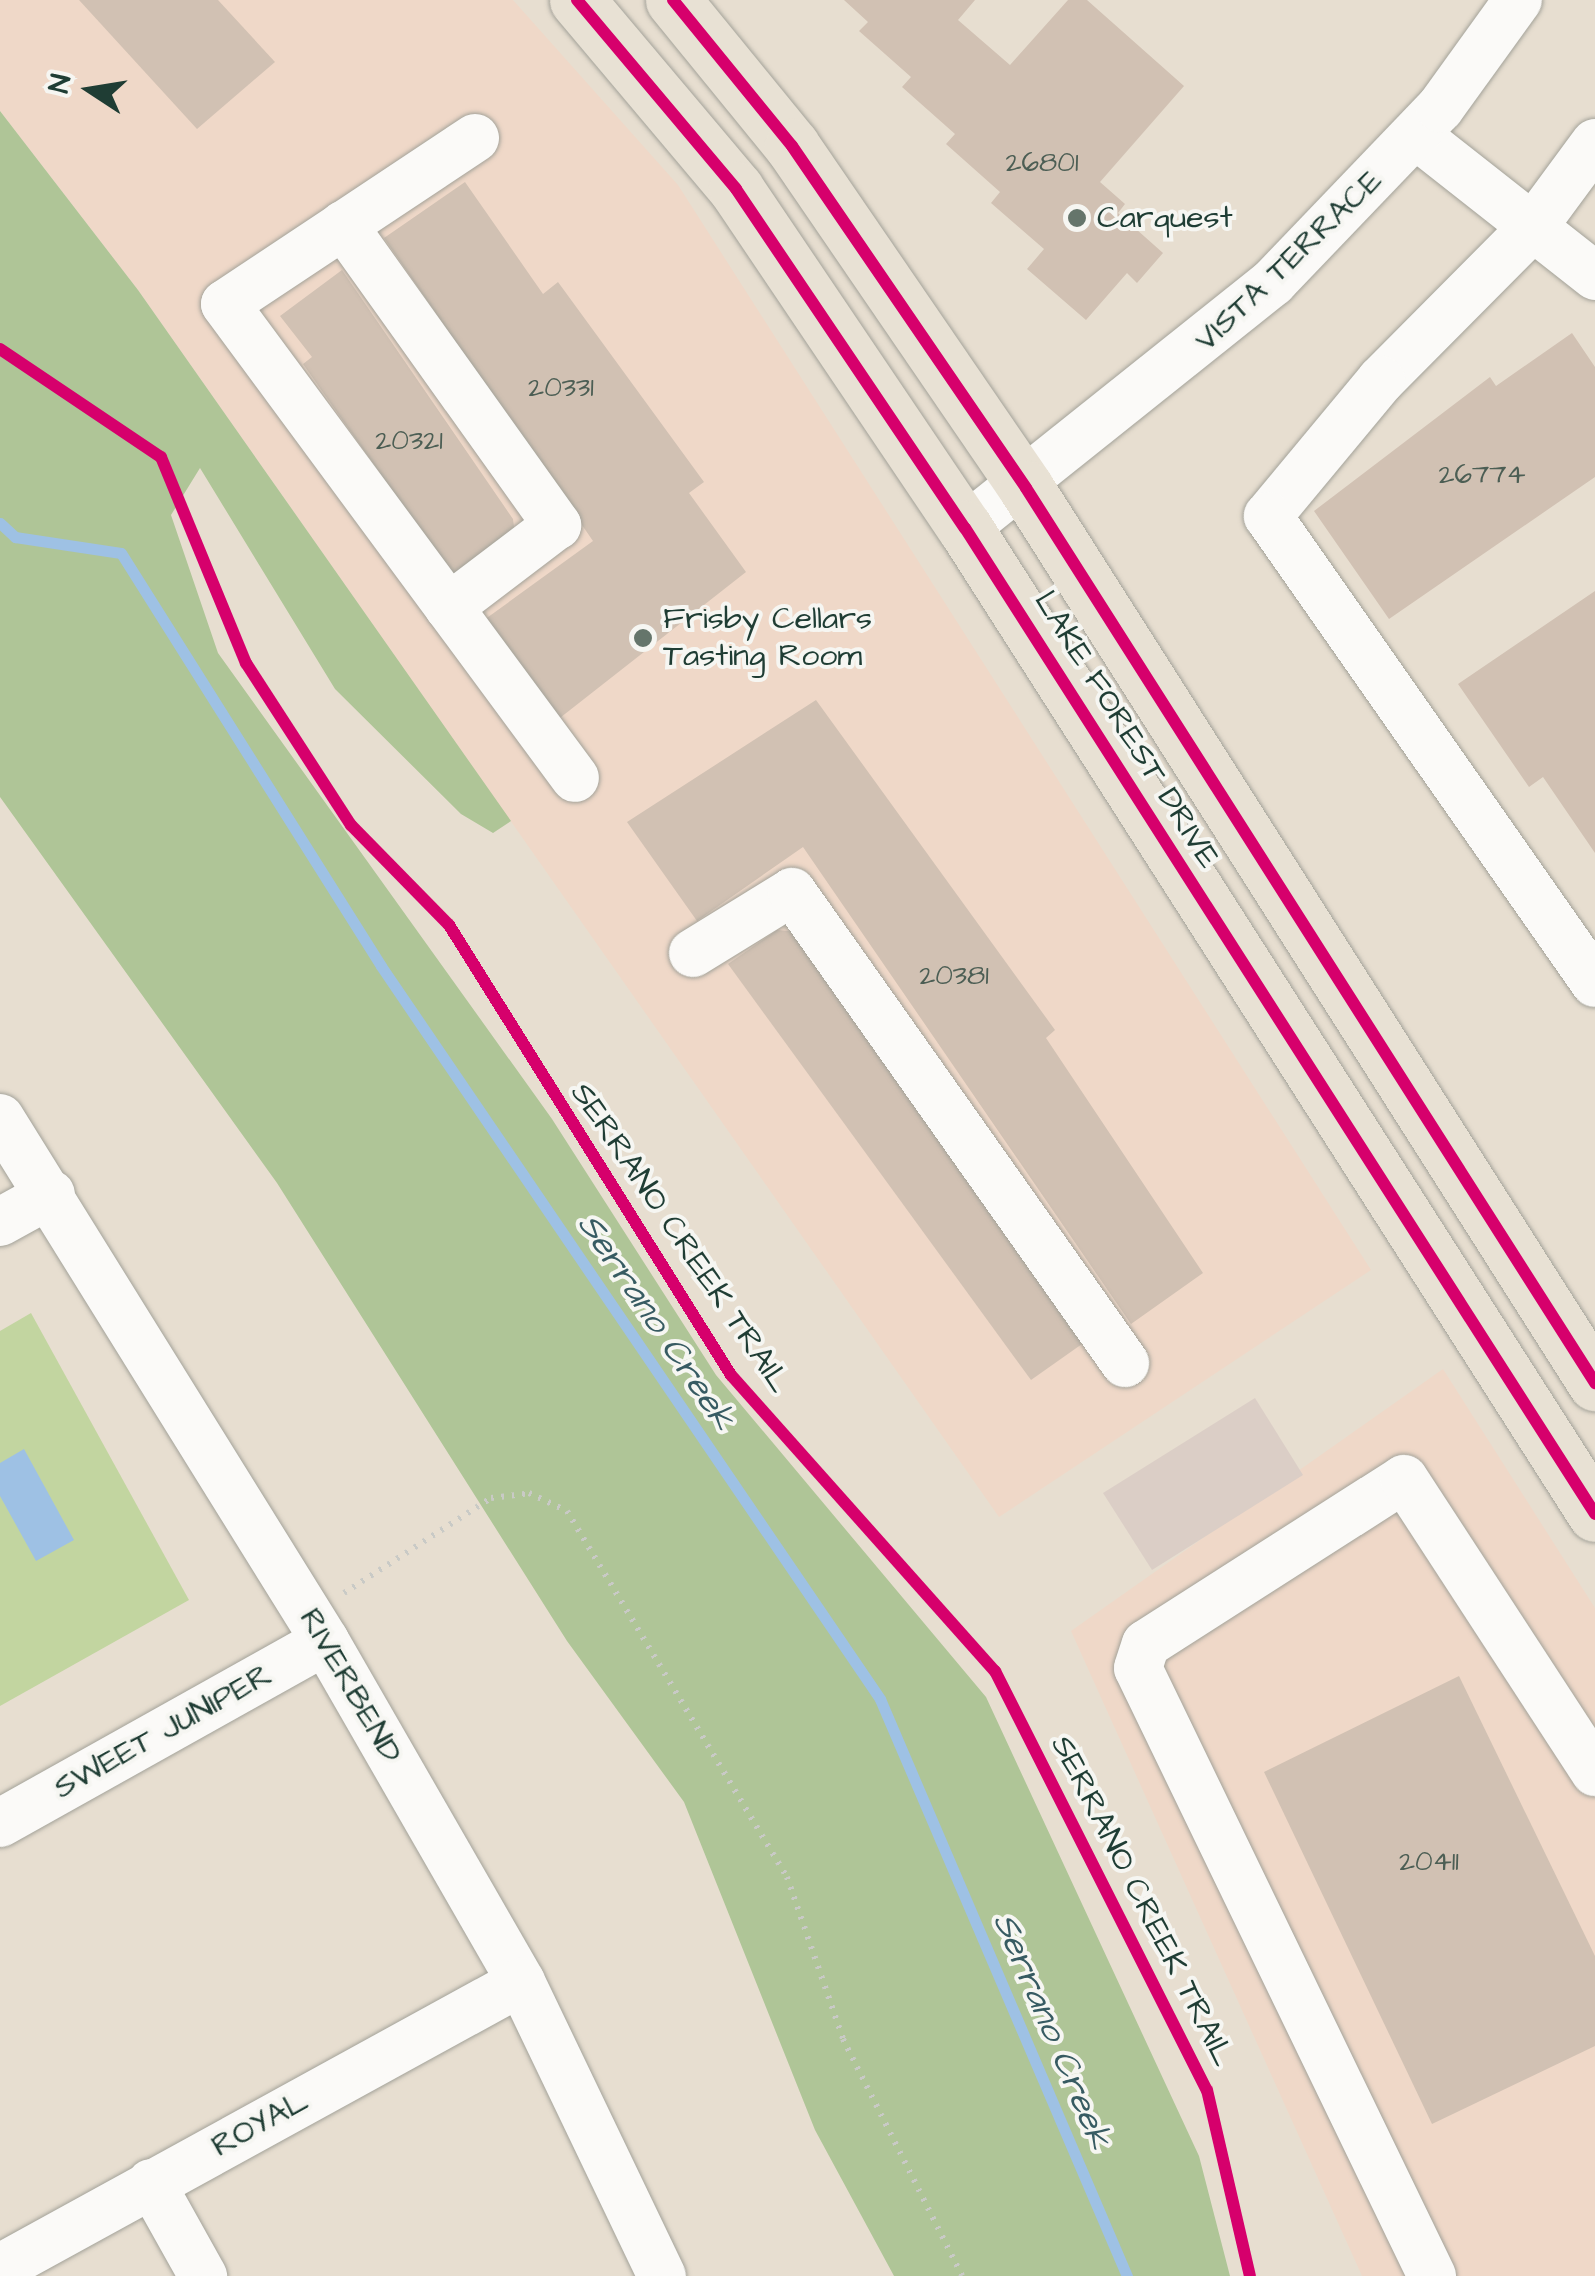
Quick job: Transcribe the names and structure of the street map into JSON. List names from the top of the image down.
{
  "streets": {
    "main road": ["LAKE FOREST DRIVE"],
    "street": [
      "VISTA TERRACE",
      "RIVERBEND",
      "SWEET JUNIPER",
      "ROYAL"
    ],
    "cycle path": ["SERRANO CREEK TRAIL"]
  },
  "crossings": [
    ["VISTA TERRACE", "LAKE FOREST DRIVE"],
    ["RIVERBEND", "SWEET JUNIPER"],
    ["RIVERBEND", "ROYAL"]
  ],
  "water": ["Serrano Creek"],
  "places": ["Carquest", "Frisby Cellars Tasting Room"],
  "house_numbers": [
    "26801",
    "20331",
    "20321",
    "26774",
    "20381",
    "20411"
  ],
  "north": "left"
}
